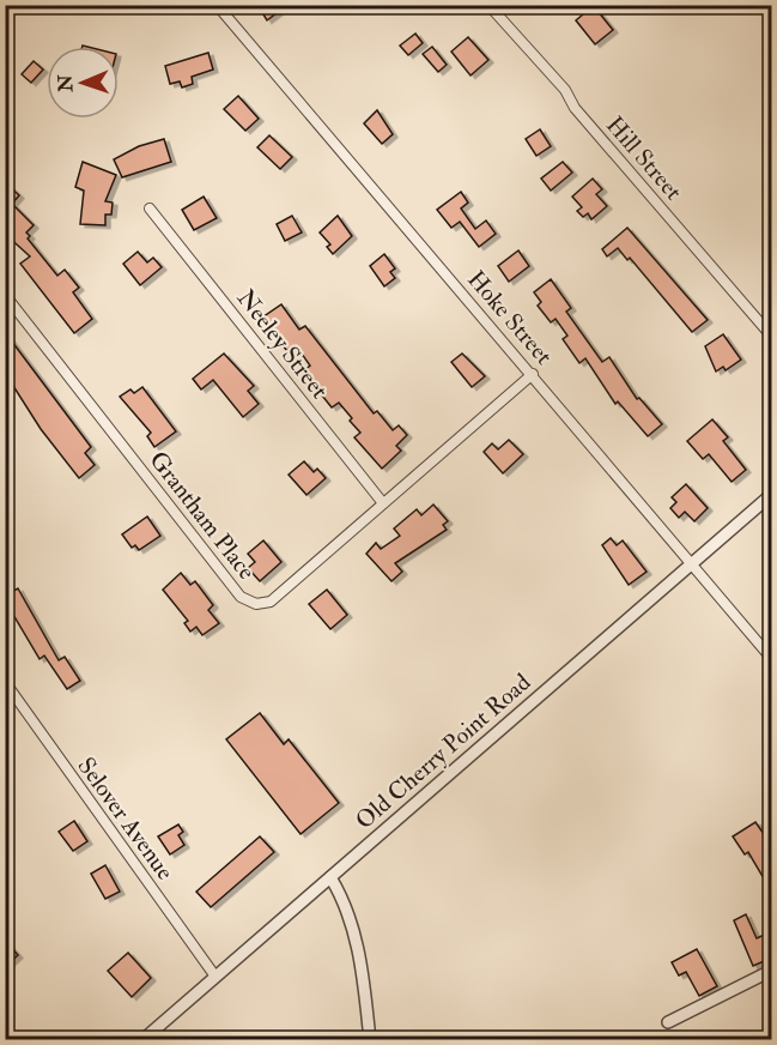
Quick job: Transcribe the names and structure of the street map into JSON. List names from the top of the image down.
{
  "streets": {
    "street": [
      "Hill Street",
      "Hoke Street",
      "Neeley Street",
      "Grantham Place",
      "Old Cherry Point Road",
      "Selover Avenue"
    ]
  },
  "crossings": [
    ["Hoke Street", "Grantham Place"],
    ["Hoke Street", "Old Cherry Point Road"],
    ["Neeley Street", "Grantham Place"],
    ["Old Cherry Point Road", "Selover Avenue"]
  ],
  "north": "left"
}
